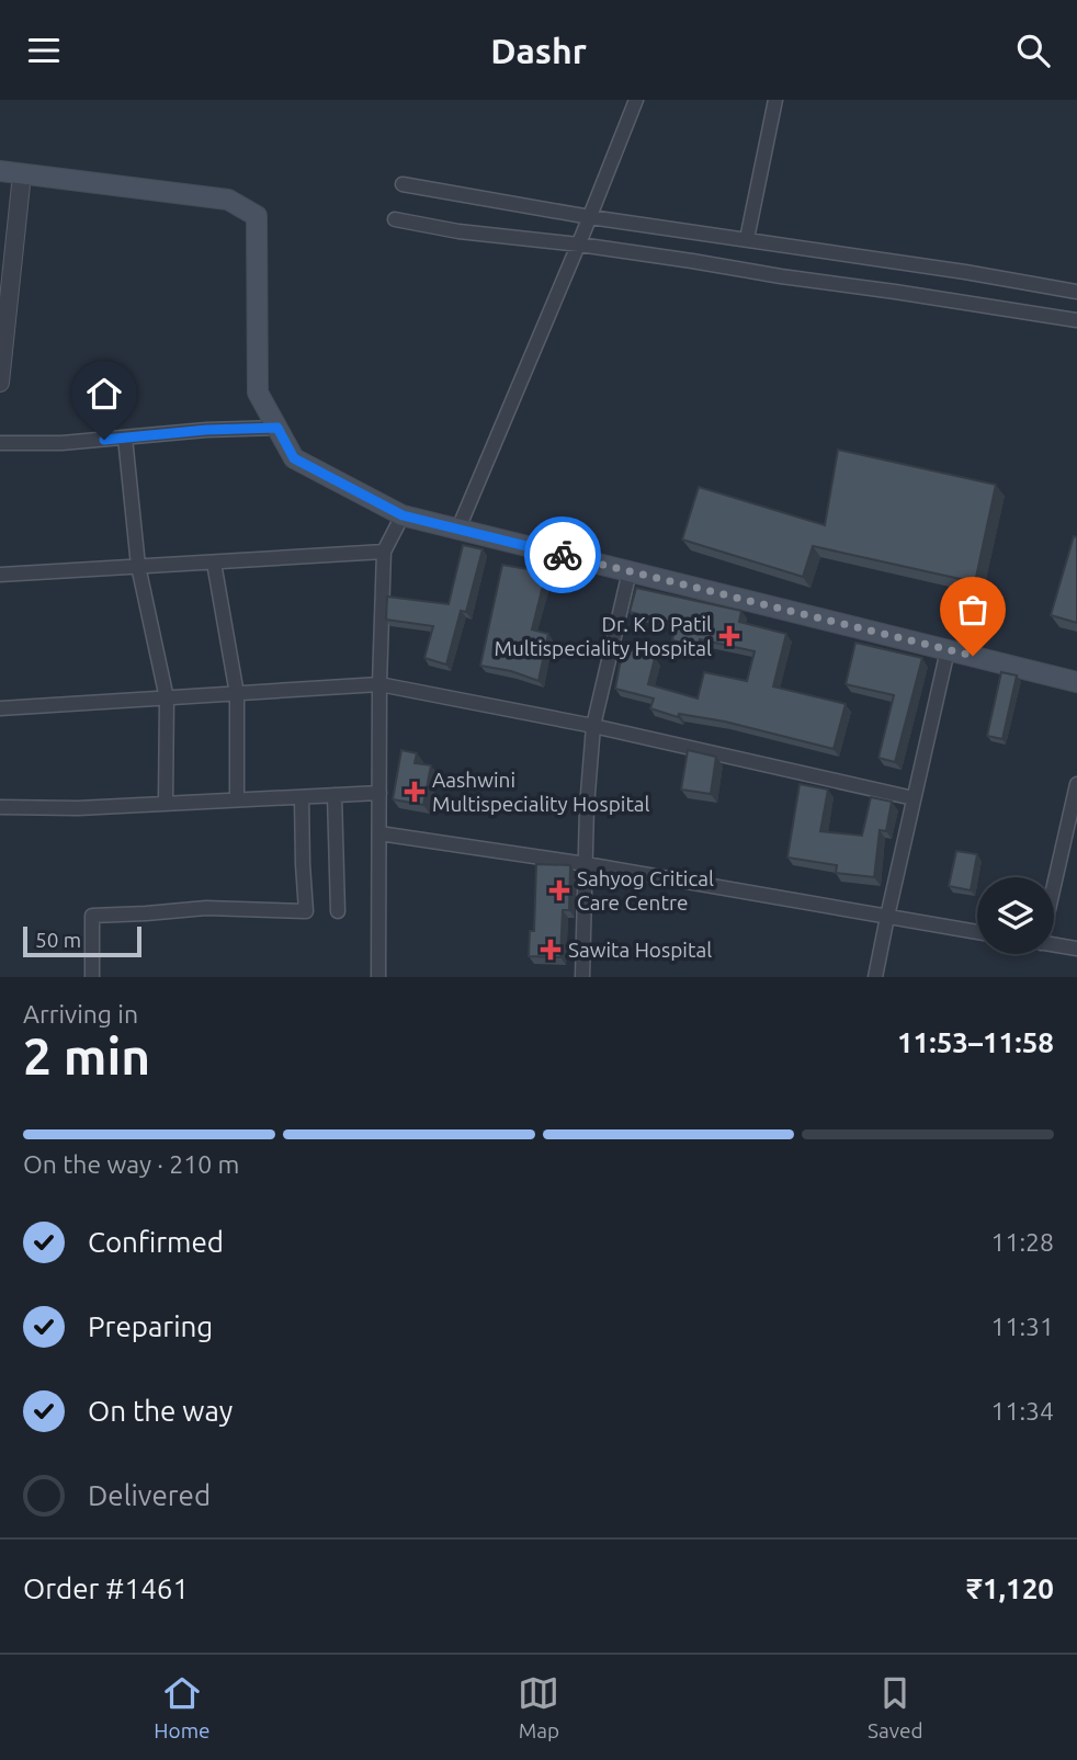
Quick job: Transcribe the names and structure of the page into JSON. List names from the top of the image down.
{
  "places": {
    "health": [
      "Dr. K D Patil Multispeciality Hospital",
      "Aashwini Multispeciality Hospital",
      "Sahyog Critical Care Centre",
      "Sawita Hospital"
    ]
  },
  "scale_bar": "50 m",
  "page": {
    "header": "Dashr",
    "scale": "50 m",
    "heading": ["2 min", "Arriving in", "11:53–11:58"],
    "panel": ["Order #1461", "₹1,120"],
    "bar": "On the way · 210 m",
    "list": [
      ["Confirmed", "11:28"],
      ["Preparing", "11:31"],
      ["On the way", "11:34"],
      "Delivered"
    ],
    "tabs": ["Home", "Map", "Saved"]
  }
}
